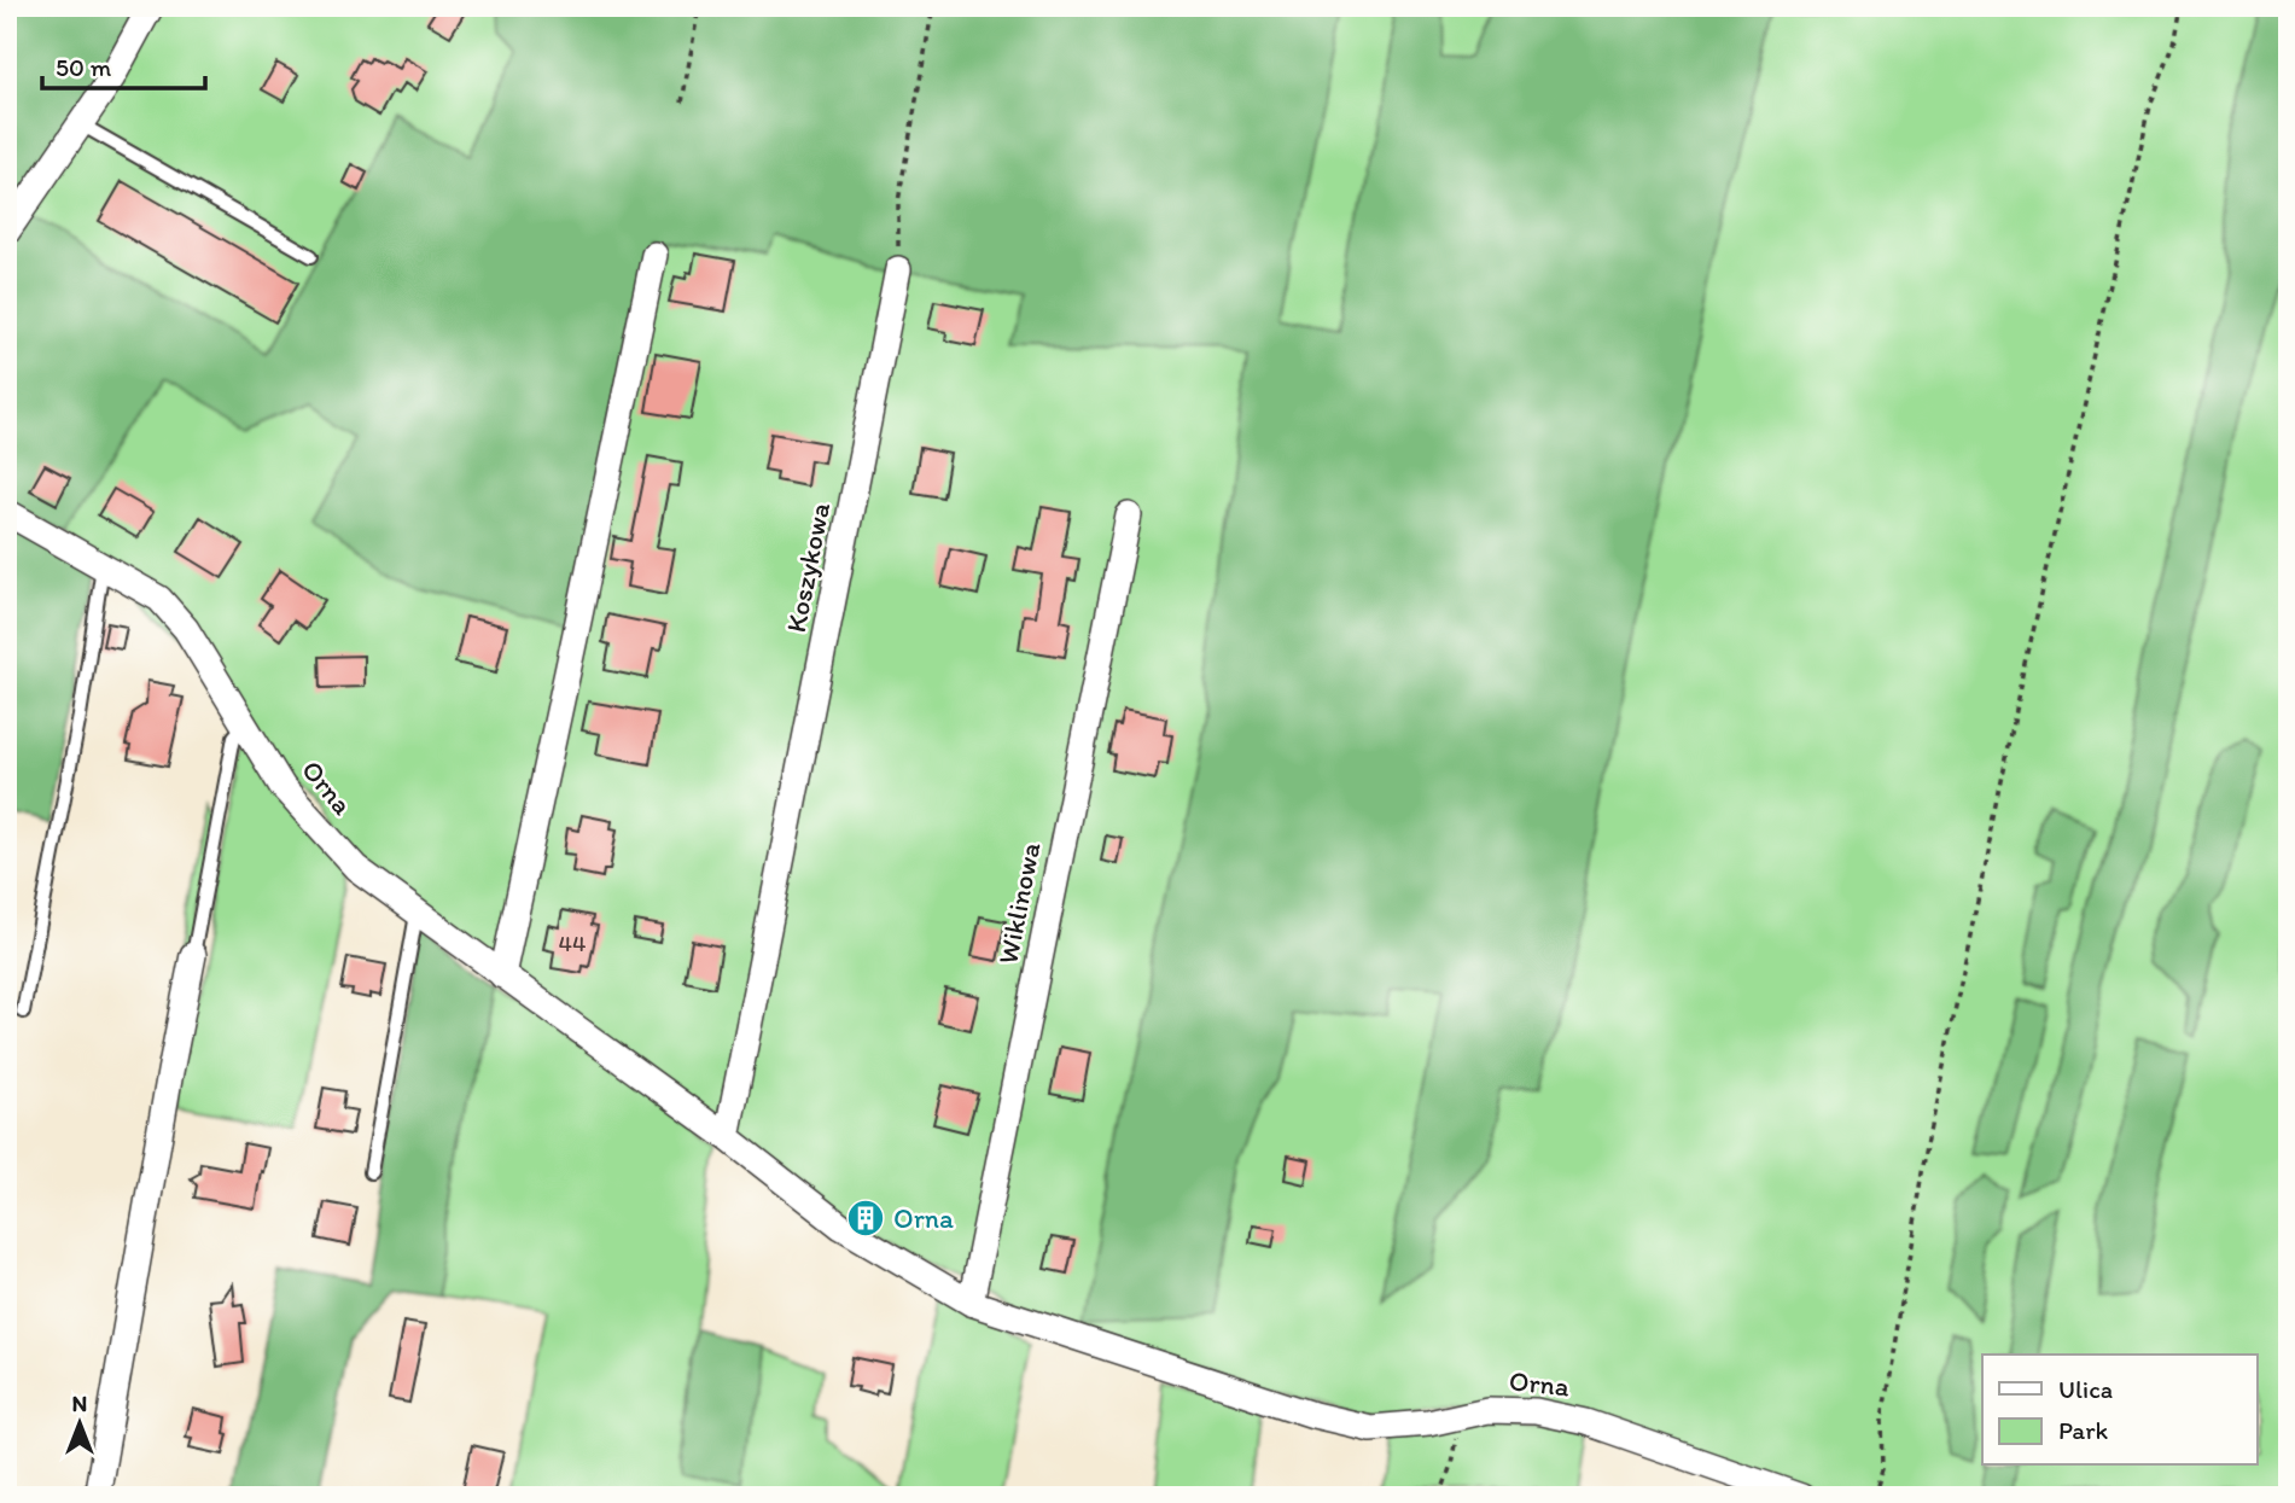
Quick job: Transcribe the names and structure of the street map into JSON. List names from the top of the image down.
{
  "streets": {
    "street": ["Koszykowa", "Orna", "Wiklinowa"]
  },
  "crossings": [
    ["Koszykowa", "Orna"],
    ["Orna", "Wiklinowa"]
  ],
  "places": {
    "building": ["Orna"]
  },
  "house_numbers": ["44"],
  "legend": ["Ulica", "Park"],
  "scale_bar": "50 m",
  "north": "top"
}
